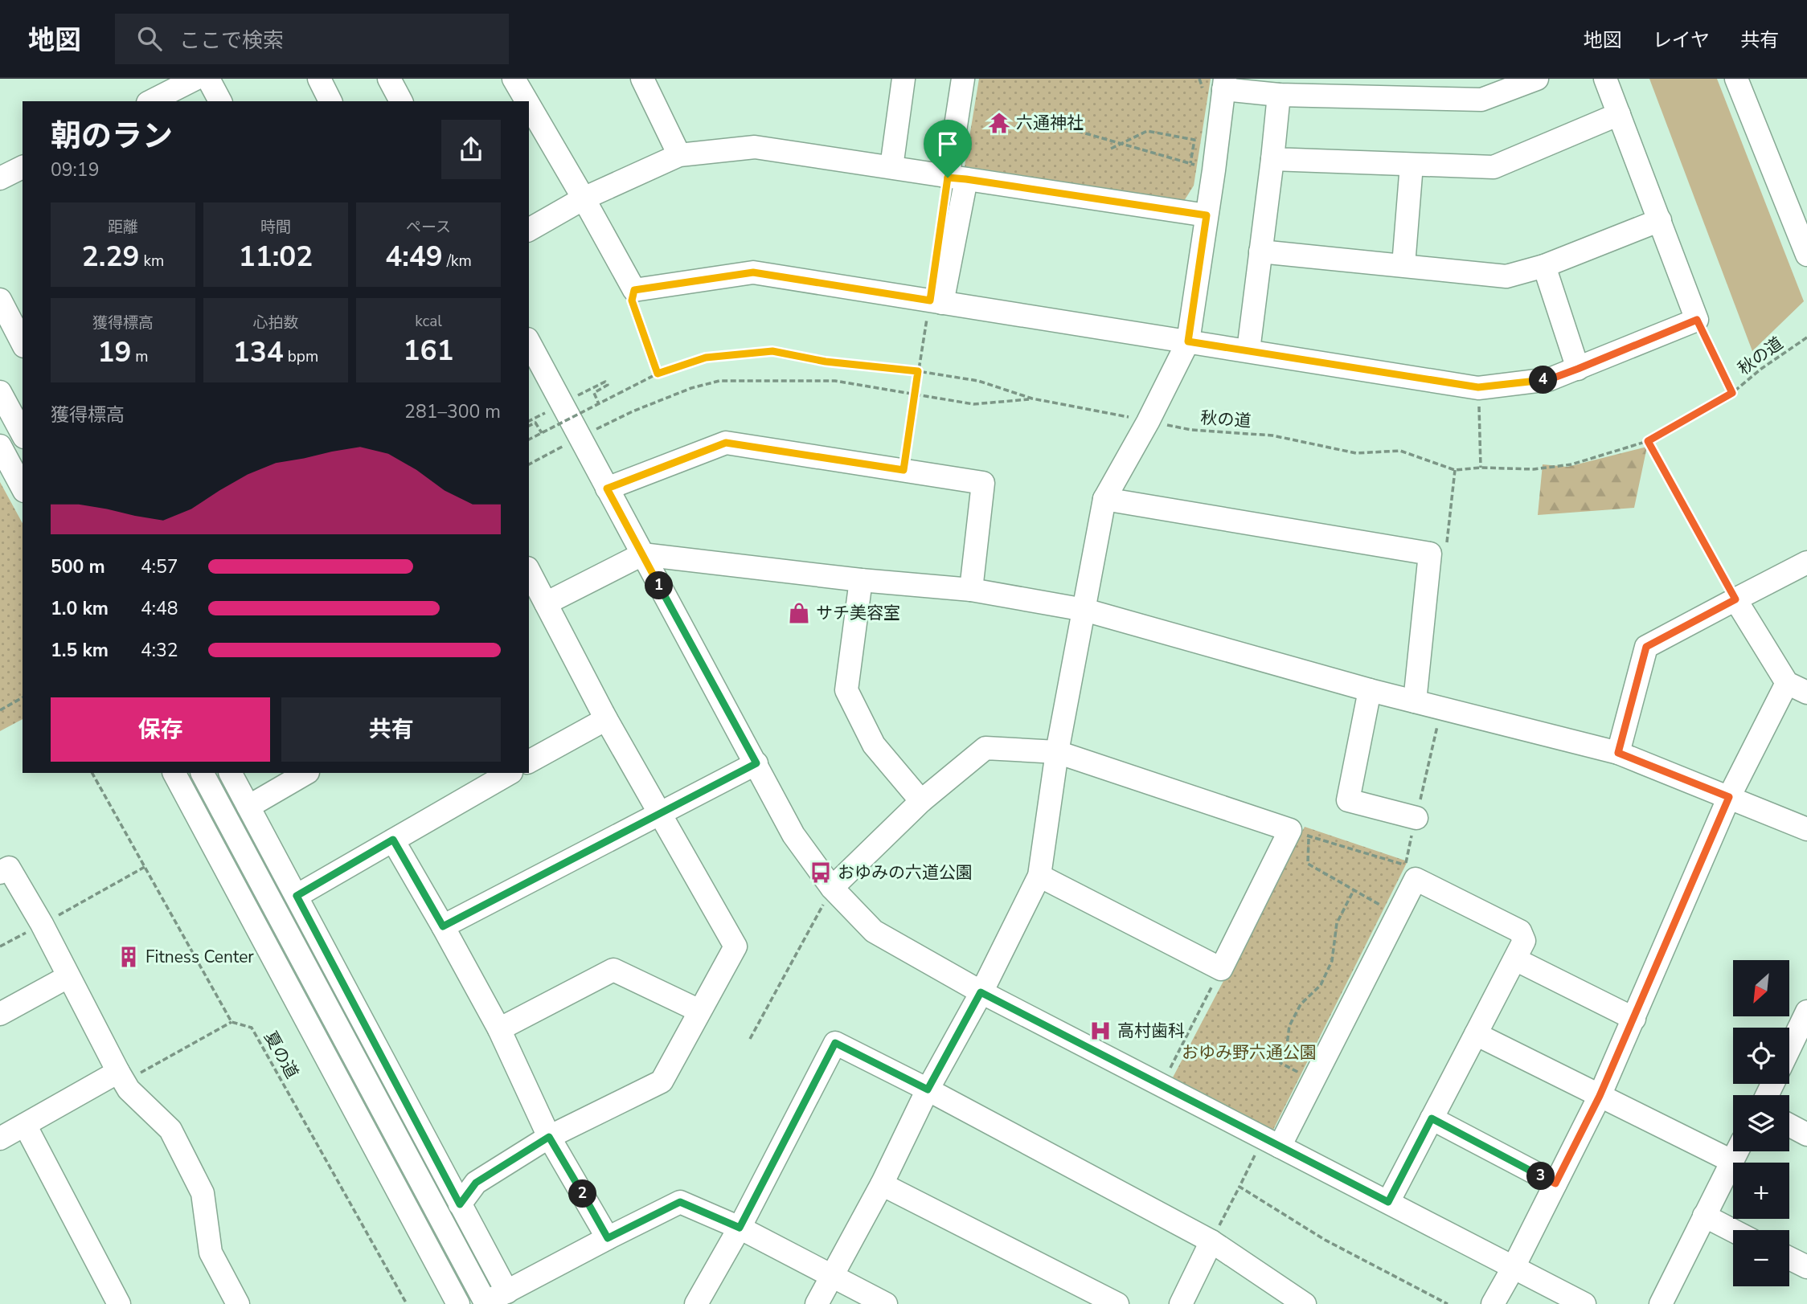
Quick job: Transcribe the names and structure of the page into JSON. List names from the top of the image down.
{
  "streets": {
    "path": ["秋の道", "夏の道"]
  },
  "parks": ["おゆみ野六通公園"],
  "places": {
    "temple": ["六通神社"],
    "shop": ["サチ美容室"],
    "bus stop": ["おゆみの六道公園"],
    "building": ["Fitness Center"],
    "hospital": ["高村歯科"]
  },
  "north": "bottom left",
  "page": {
    "header": "地図",
    "search": "ここで検索",
    "nav": ["地図", "レイヤ", "共有"],
    "heading": ["朝のラン", "09:19"],
    "stats": [
      ["距離", "2.29 km"],
      ["時間", "11:02"],
      ["ペース", "4:49 /km"],
      ["獲得標高", "19 m"],
      ["心拍数", "134 bpm"],
      ["kcal", "161"]
    ],
    "pins": [
      "4",
      "1",
      "3",
      "2"
    ],
    "chart": ["獲得標高", "281–300 m"],
    "list": [
      {
        "name": "500 m",
        "note": "4:57"
      },
      {
        "name": "1.0 km",
        "note": "4:48"
      },
      {
        "name": "1.5 km",
        "note": "4:32"
      }
    ],
    "buttons": ["保存", "共有"],
    "map_buttons": ["+", "−"]
  }
}
